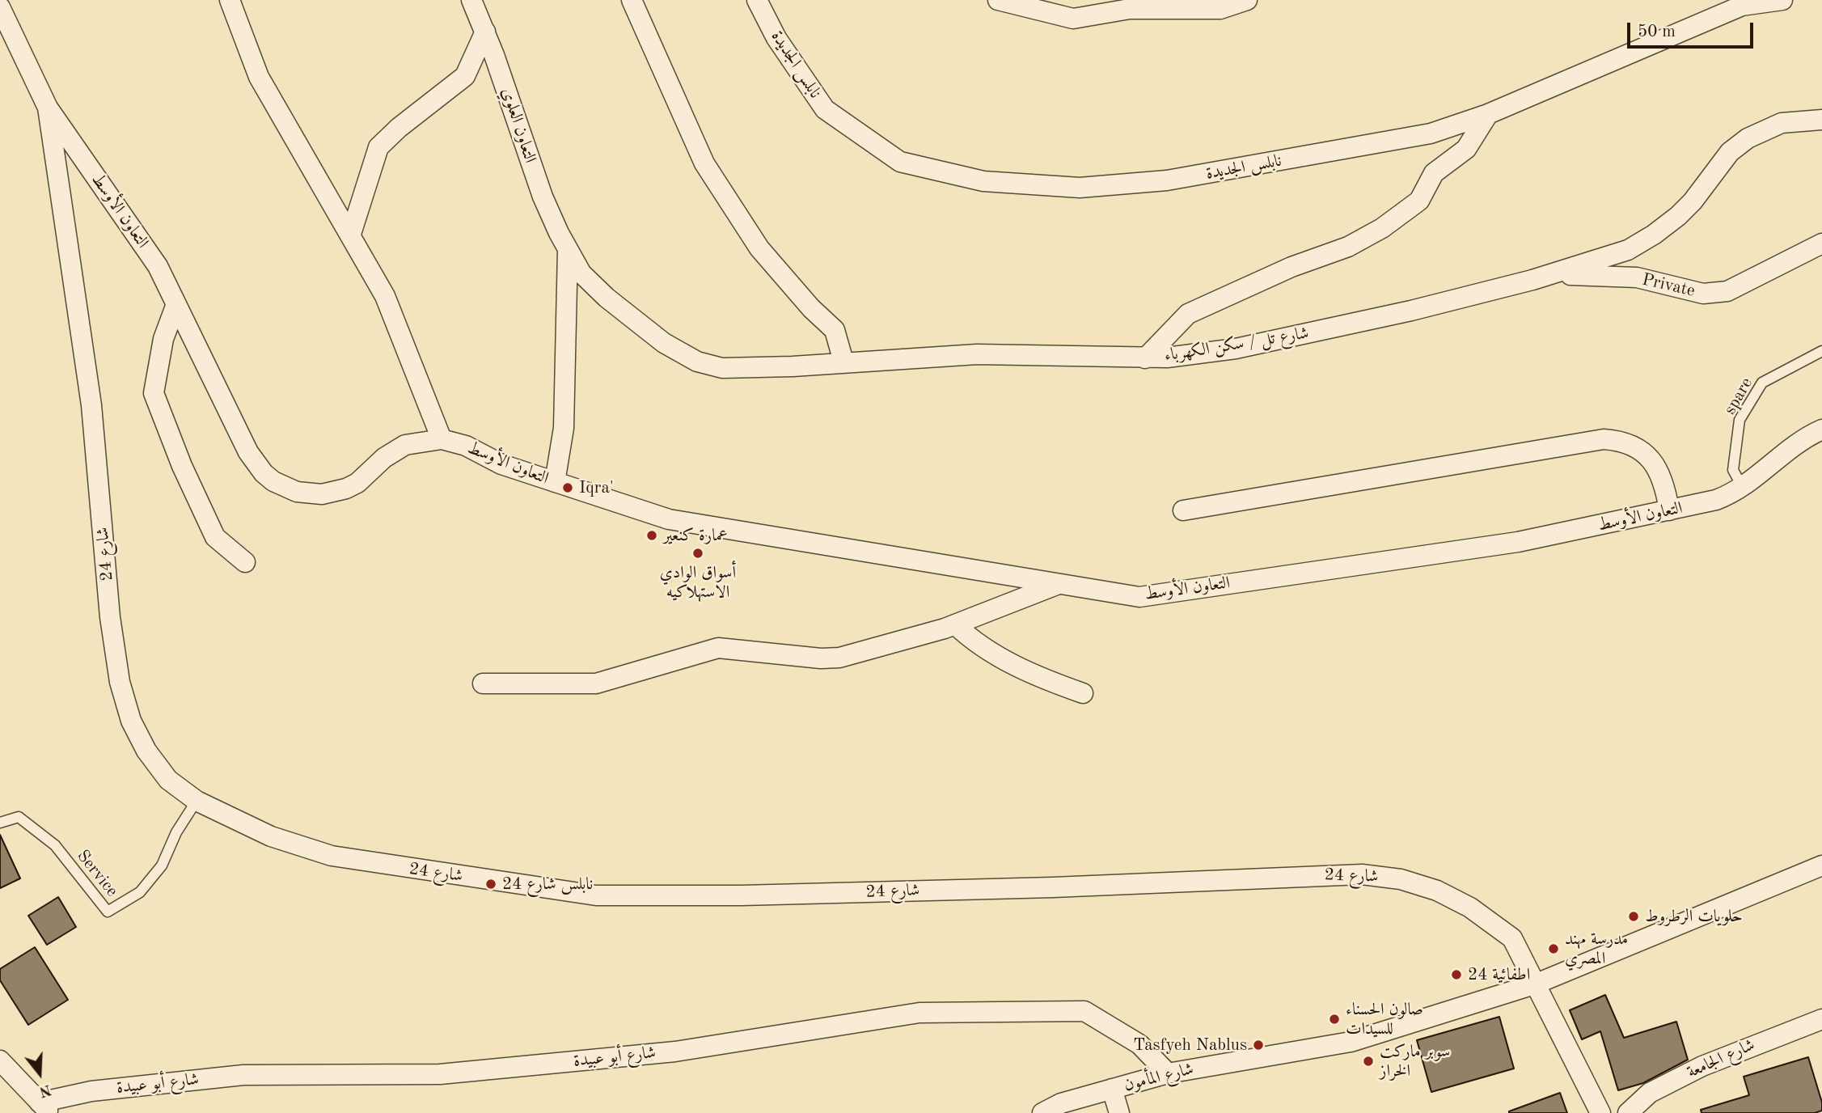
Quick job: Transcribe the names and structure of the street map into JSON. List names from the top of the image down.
{
  "streets": {
    "street": [
      "نابلس الجديدة",
      "التعاون العلوي",
      "التعاون الأوسط",
      "Private",
      "شارع تل / سكن الكهرباء",
      "شارع 24",
      "شارع أبو عبيدة",
      "شارع الجامعة",
      "شارع المأمون"
    ],
    "lane": ["spare", "Service"]
  },
  "crossings": [
    ["التعاون العلوي", "شارع تل / سكن الكهرباء"],
    ["التعاون الأوسط", "spare"],
    ["التعاون الأوسط", "شارع 24"],
    ["شارع 24", "Service"],
    ["شارع 24", "شارع المأمون"],
    ["شارع أبو عبيدة", "شارع المأمون"]
  ],
  "places": [
    "Iqra'",
    "عمارة كنعير",
    "أسواق الوادي الاستهلاكيه",
    "نابلس شارع 24",
    "حلويات الرطروط",
    "مدرسة مهند المصري",
    "اطفائية 24",
    "صالون الحسناء للسيدات",
    "Tasfyeh Nablus",
    "سوبر ماركت الخراز"
  ],
  "scale_bar": "50 m",
  "north": "bottom"
}
